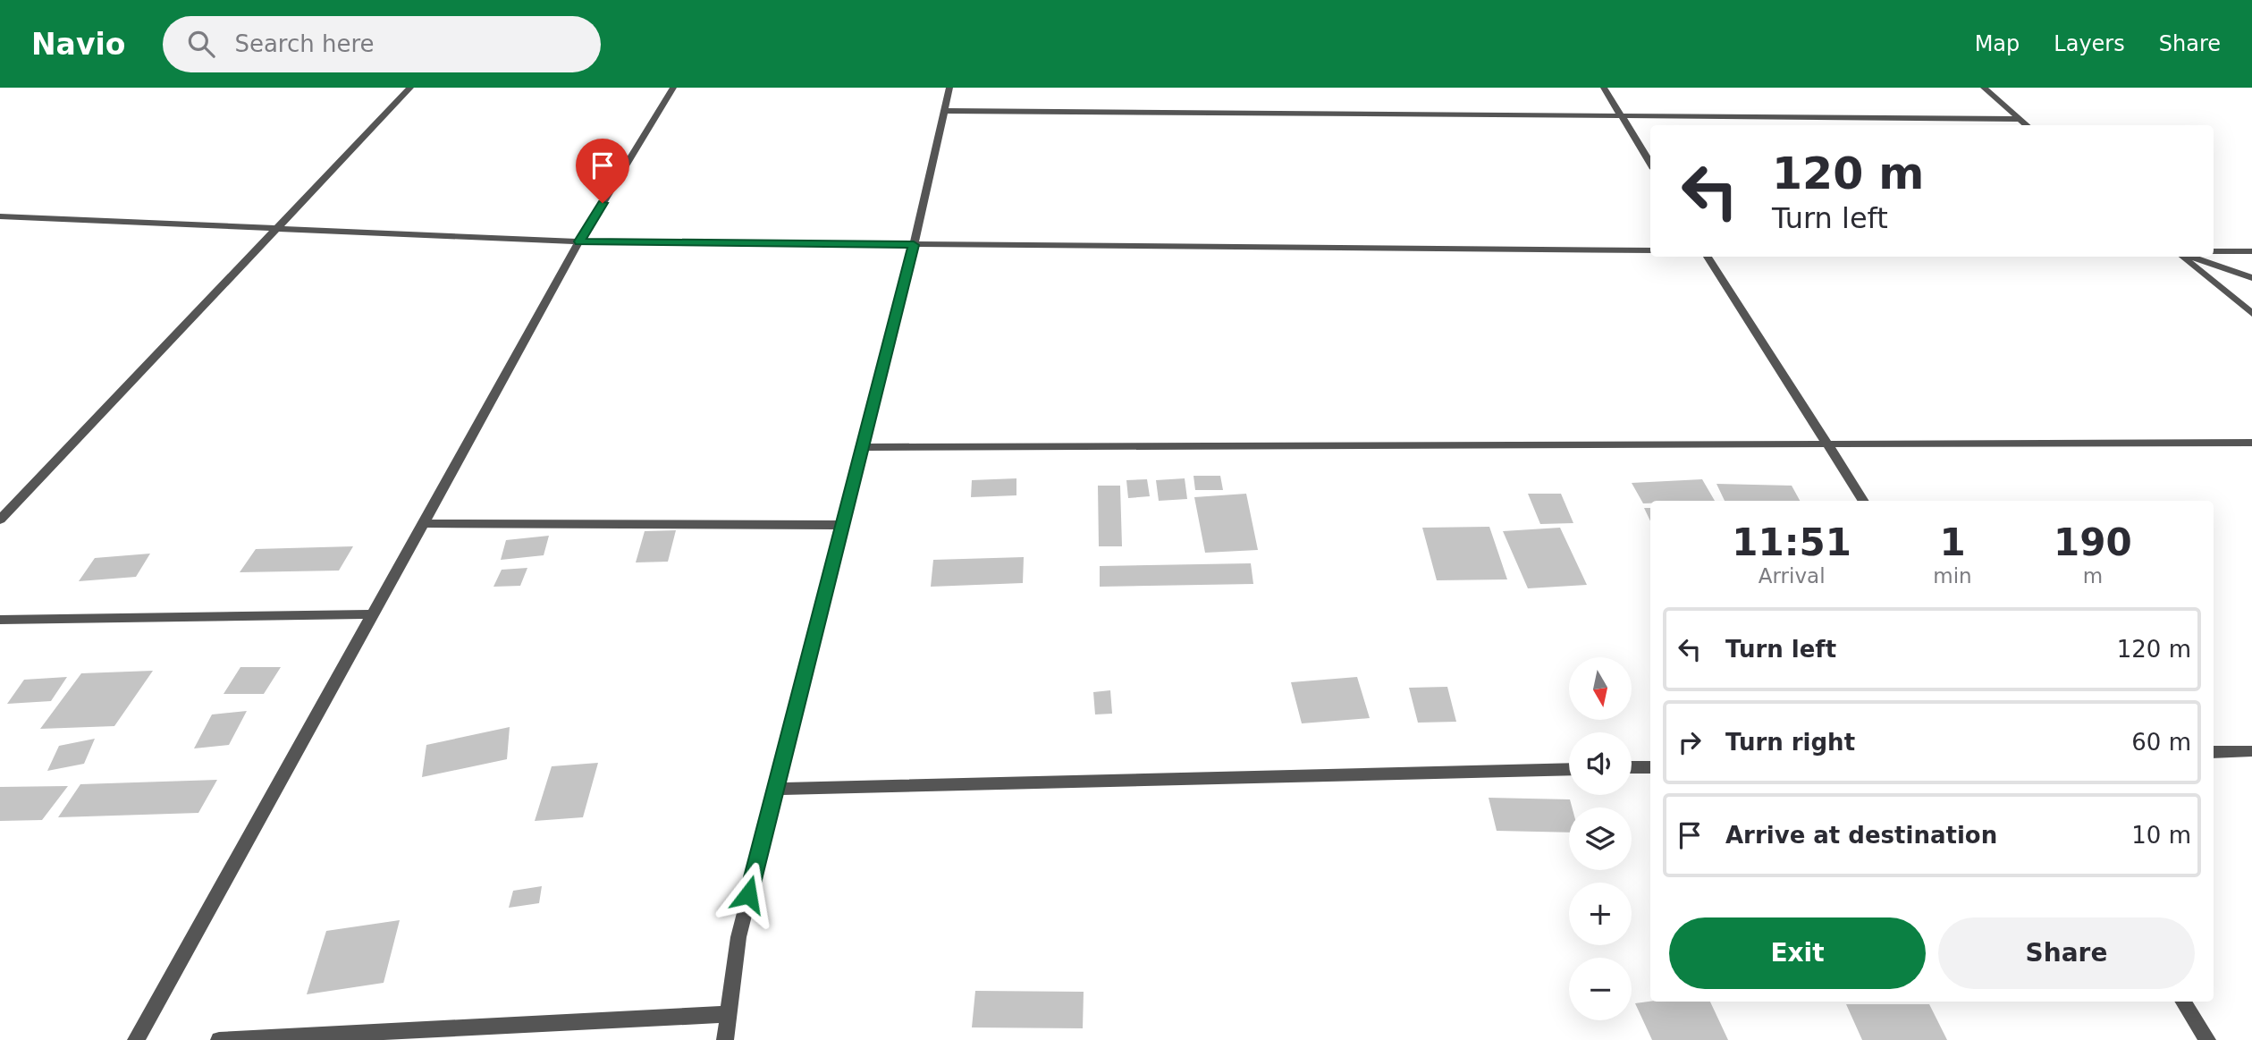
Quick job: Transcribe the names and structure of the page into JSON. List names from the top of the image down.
{
  "north": "bottom",
  "page": {
    "header": "Navio",
    "search": "Search here",
    "nav": ["Map", "Layers", "Share"],
    "turn": ["120 m", "Turn left"],
    "eta": [
      "11:51",
      "Arrival",
      "1",
      "min",
      "190",
      "m"
    ],
    "list": [
      {
        "name": "Turn left",
        "value": "120 m"
      },
      {
        "name": "Turn right",
        "value": "60 m"
      },
      {
        "name": "Arrive at destination",
        "value": "10 m"
      }
    ],
    "map_buttons": ["+", "−"],
    "buttons": ["Exit", "Share"]
  }
}
